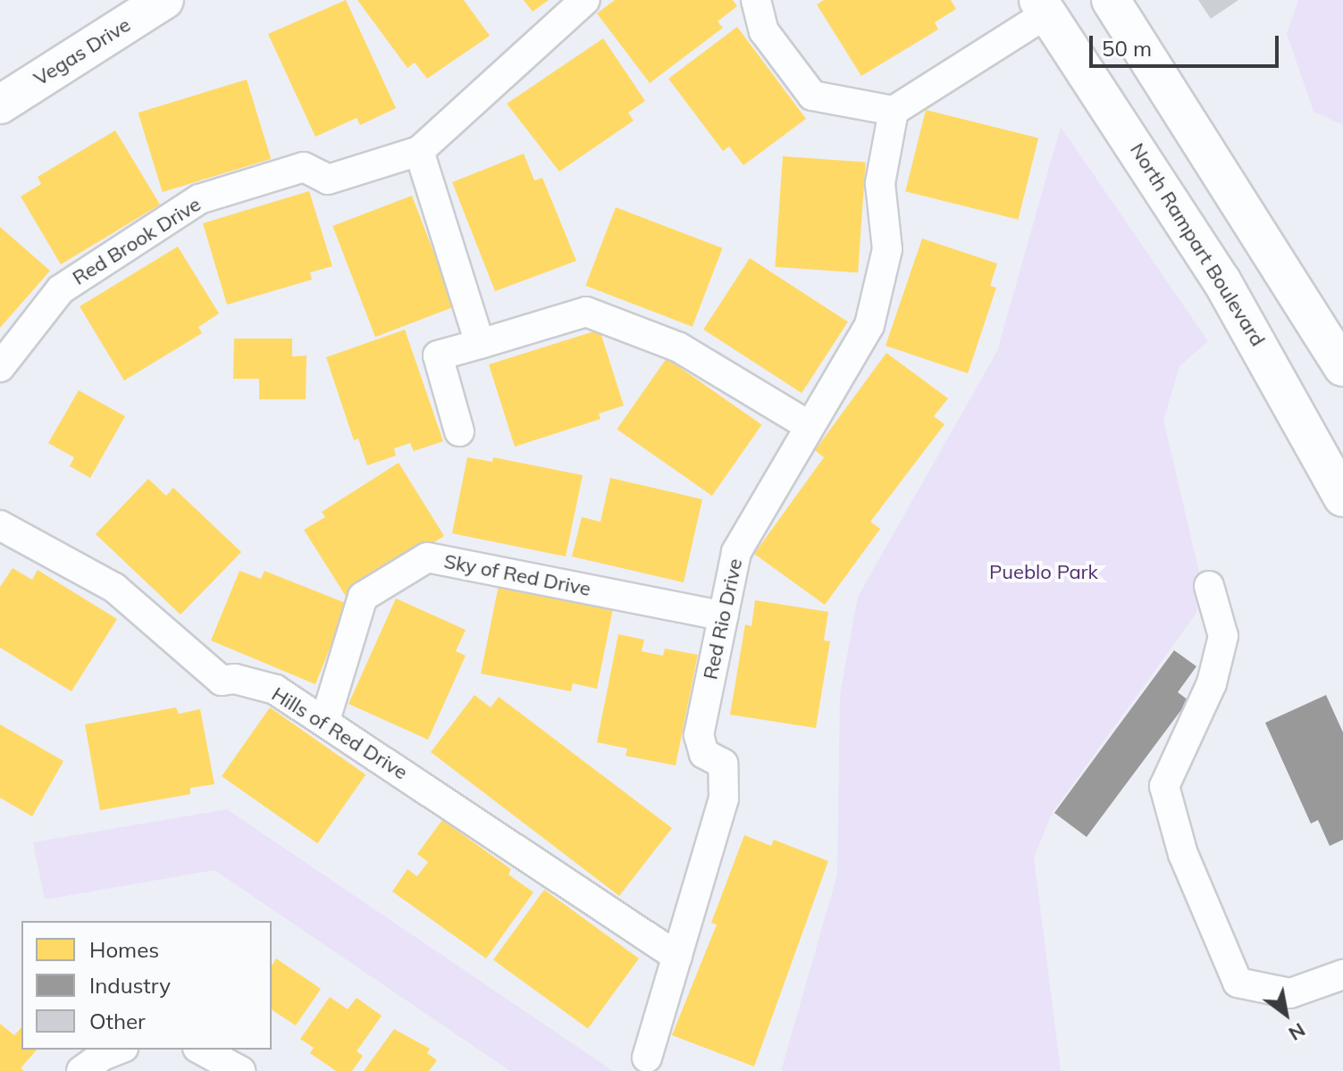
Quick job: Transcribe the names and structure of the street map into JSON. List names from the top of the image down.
{
  "streets": {
    "main road": ["Vegas Drive", "North Rampart Boulevard"],
    "street": [
      "Red Brook Drive",
      "Sky of Red Drive",
      "Red Rio Drive",
      "Hills of Red Drive"
    ]
  },
  "crossings": [
    ["Sky of Red Drive", "Red Rio Drive"],
    ["Sky of Red Drive", "Hills of Red Drive"],
    ["Red Rio Drive", "Hills of Red Drive"]
  ],
  "parks": ["Pueblo Park"],
  "legend": ["Homes", "Industry", "Other"],
  "scale_bar": "50 m",
  "north": "bottom right"
}
